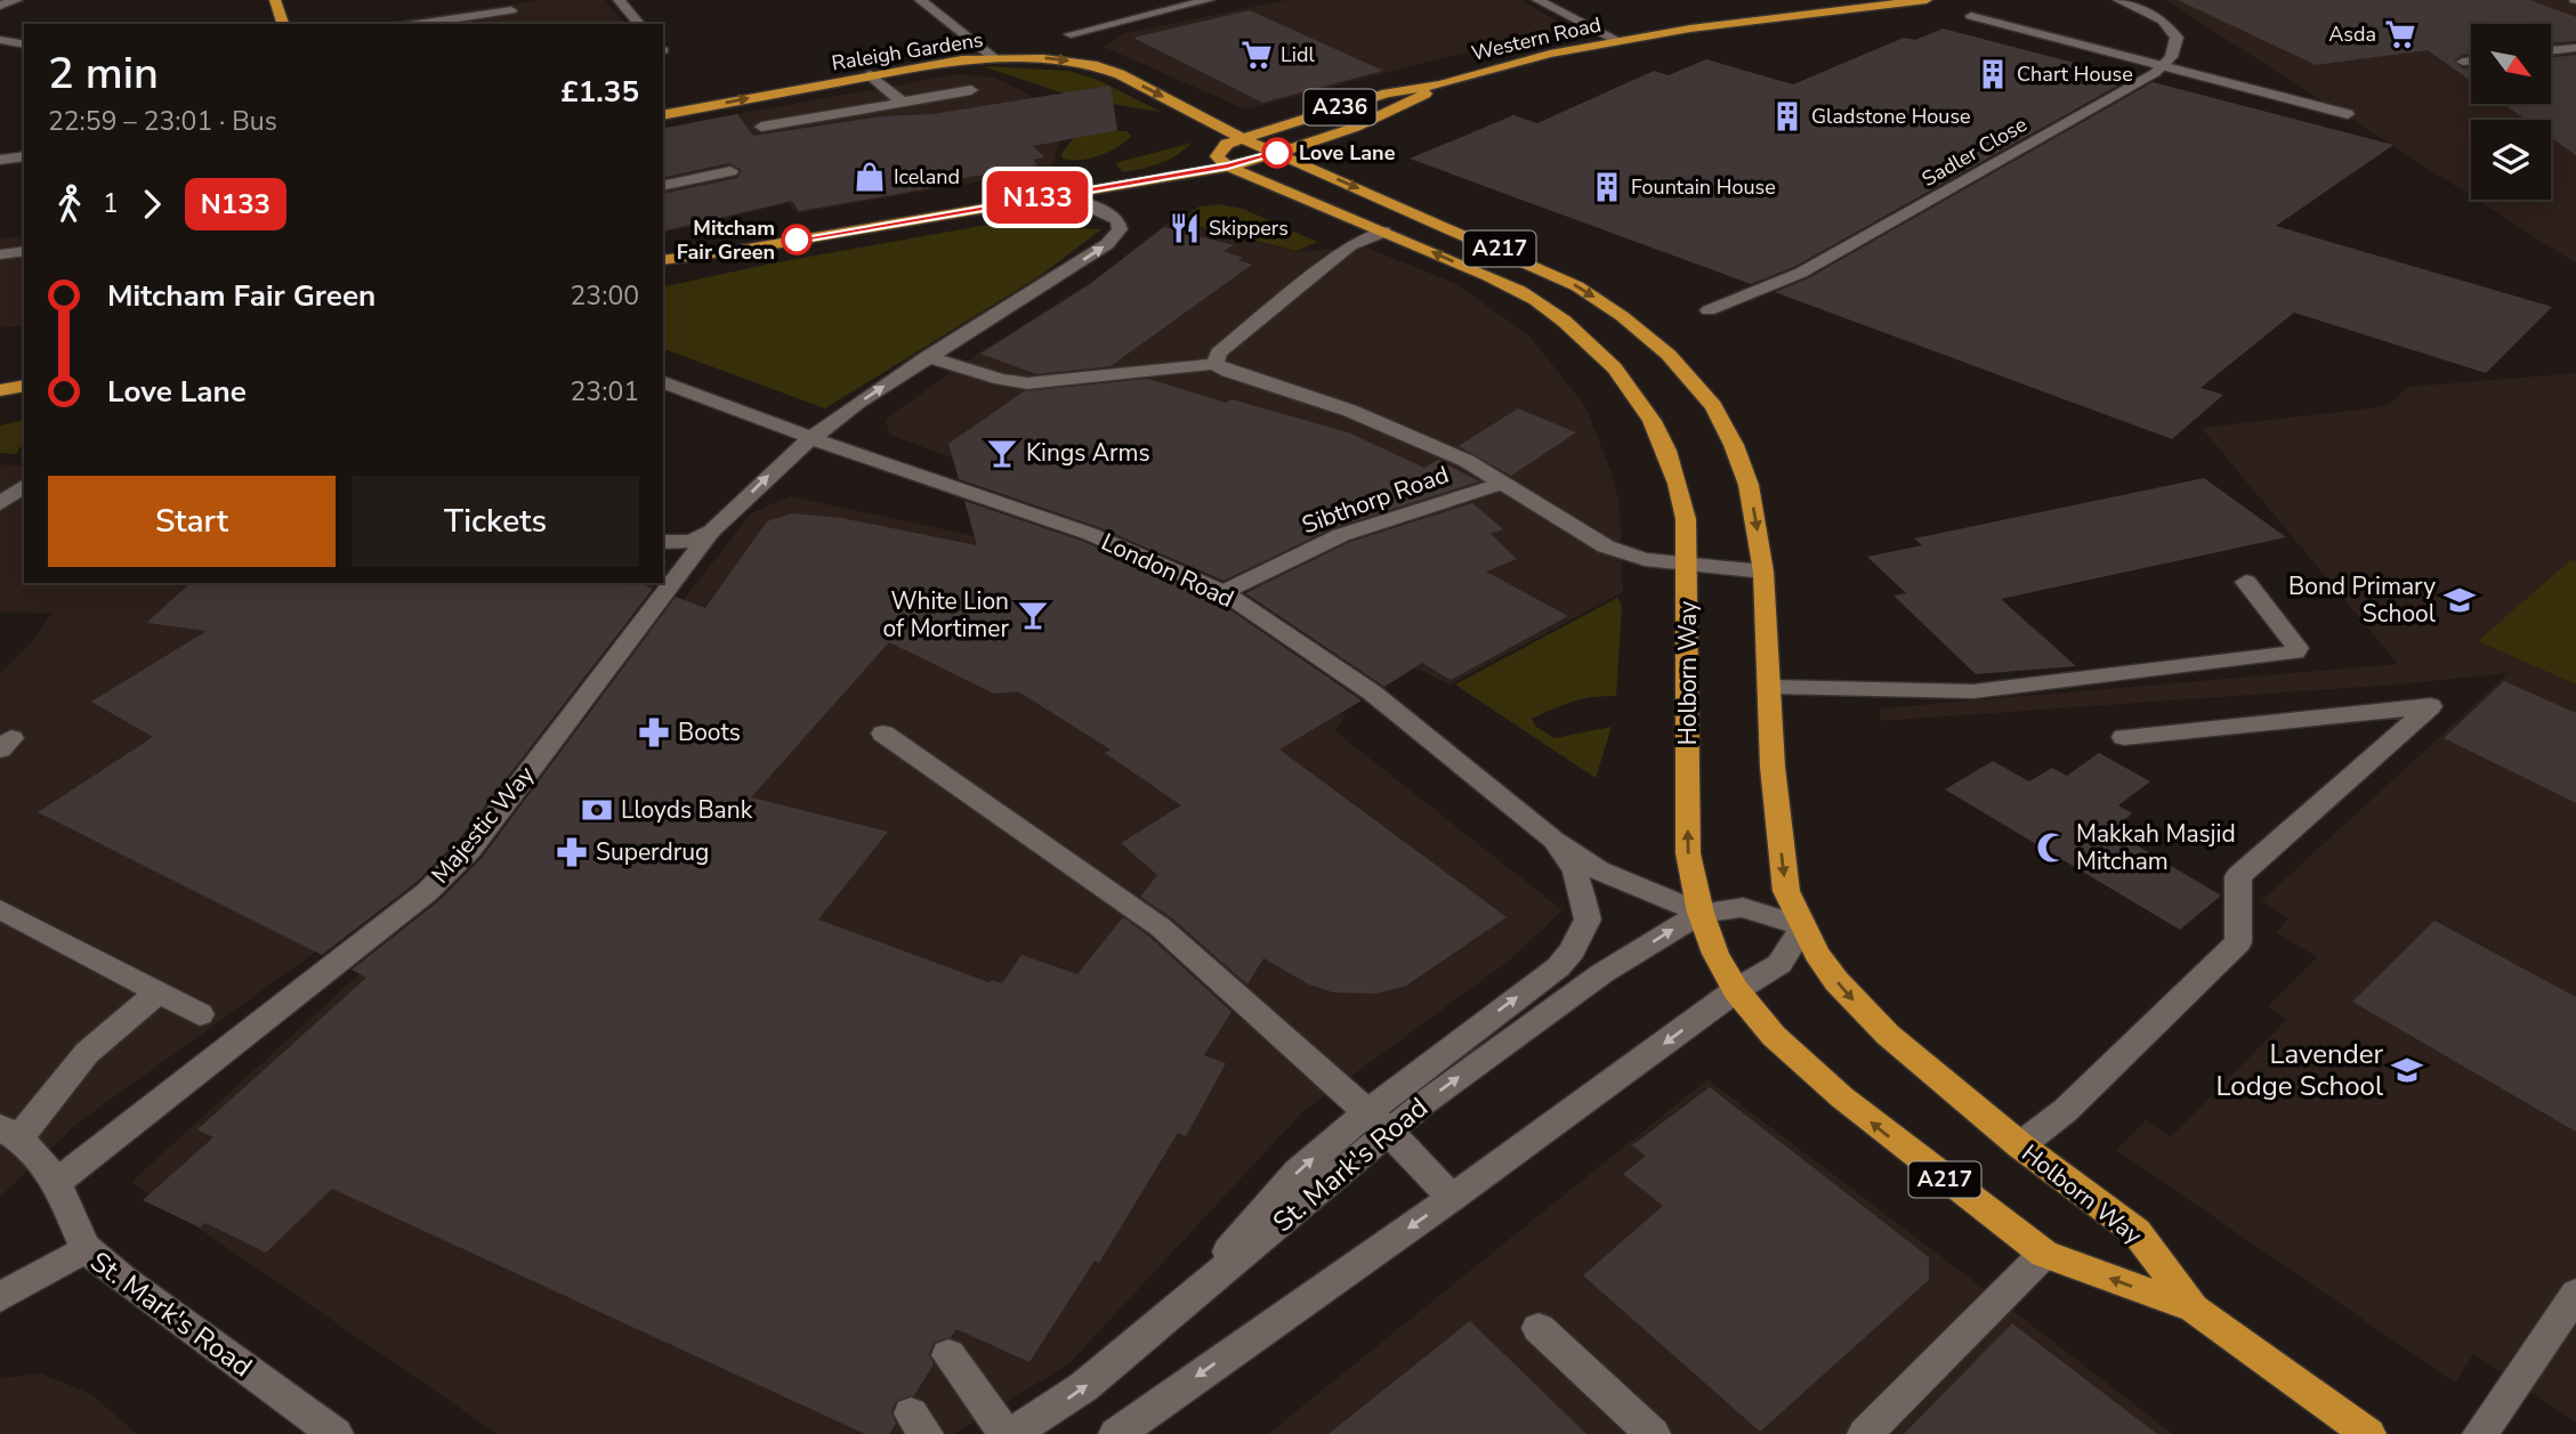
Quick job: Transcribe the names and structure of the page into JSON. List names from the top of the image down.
{
  "streets": {
    "main road": [
      "Western Road",
      "Raleigh Gardens",
      "A236",
      "A217",
      "Holborn Way"
    ],
    "street": [
      "Sadler Close",
      "Sibthorp Road",
      "London Road",
      "Majestic Way",
      "St. Mark's Road"
    ]
  },
  "crossings": [
    ["Western Road", "Raleigh Gardens"],
    ["Western Road", "A236"],
    ["Western Road", "Holborn Way"],
    ["Raleigh Gardens", "A236"],
    ["Raleigh Gardens", "Holborn Way"],
    ["A236", "Holborn Way"],
    ["A236", "Majestic Way"],
    ["A217", "Holborn Way"],
    ["Sibthorp Road", "London Road"],
    ["London Road", "Holborn Way"],
    ["London Road", "Majestic Way"],
    ["London Road", "St. Mark's Road"],
    ["Holborn Way", "St. Mark's Road"]
  ],
  "places": {
    "supermarket": ["Asda", "Lidl"],
    "building": ["Chart House", "Gladstone House", "Fountain House"],
    "other": ["Love Lane", "Mitcham Fair Green"],
    "shop": ["Iceland"],
    "restaurant": ["Skippers"],
    "bar": ["Kings Arms", "White Lion of Mortimer"],
    "school or university": ["Bond Primary School", "Lavender Lodge School"],
    "pharmacy": ["Boots", "Superdrug"],
    "bank": ["Lloyds Bank"],
    "mosque": ["Makkah Masjid Mitcham"]
  },
  "lines": ["bus line N133"],
  "north": "bottom right",
  "page": {
    "on_map": "N133",
    "heading": ["2 min", "22:59 – 23:01 · Bus", "£1.35"],
    "legs": ["1", "N133"],
    "list": [
      {
        "name": "Mitcham Fair Green",
        "value": "23:00"
      },
      {
        "name": "Love Lane",
        "value": "23:01"
      }
    ],
    "buttons": ["Start", "Tickets"]
  }
}
